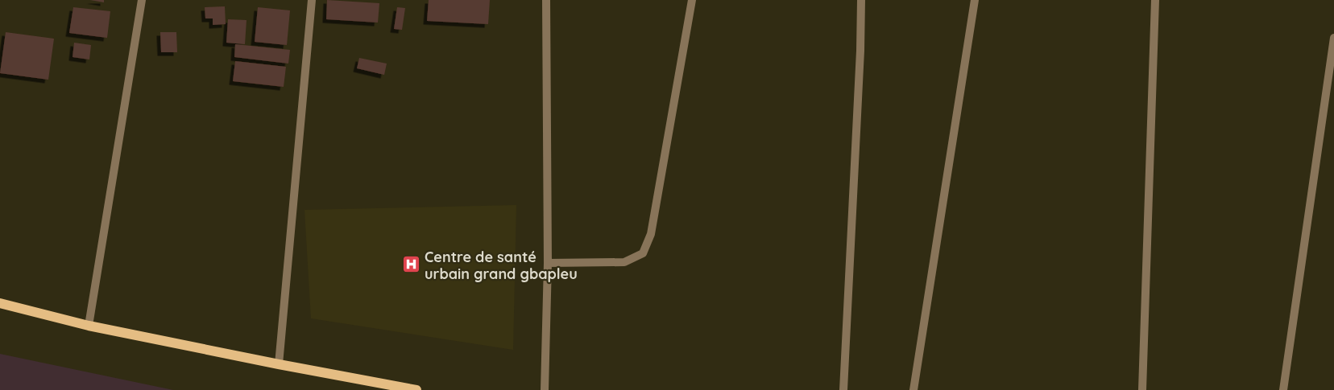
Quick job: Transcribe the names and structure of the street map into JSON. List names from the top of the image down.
{
  "places": {
    "hospital": ["Centre de santé urbain grand gbapleu"]
  }
}
